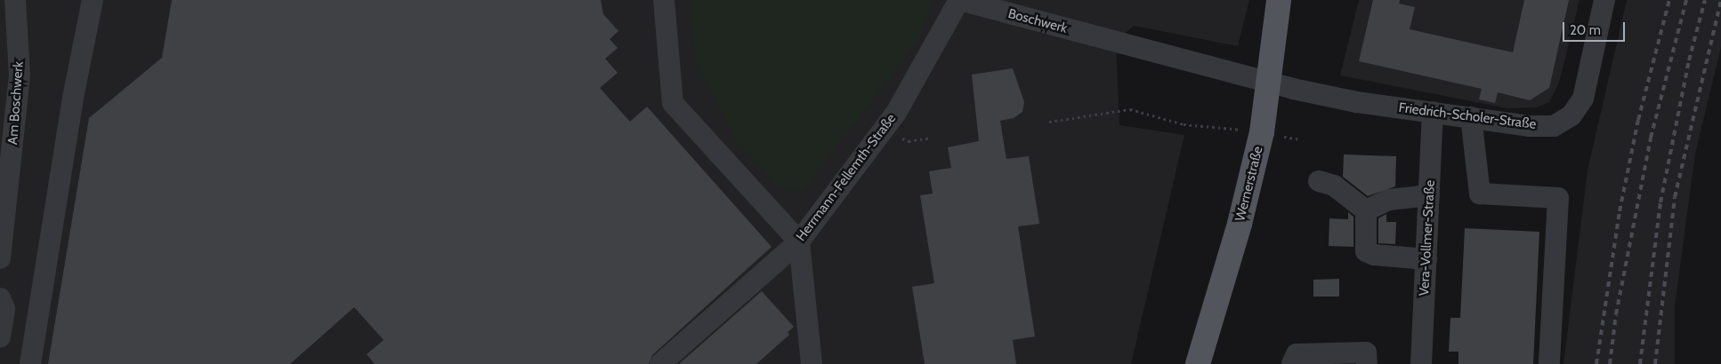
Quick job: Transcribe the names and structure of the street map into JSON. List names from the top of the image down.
{
  "streets": {
    "main road": ["Wernerstraße"],
    "street": [
      "Boschwerk",
      "Am Boschwerk",
      "Friedrich-Scholer-Straße",
      "Herrmann-Fellemth-Straße",
      "Vera-Vollmer-Straße"
    ]
  },
  "crossings": [
    ["Boschwerk", "Friedrich-Scholer-Straße"],
    ["Boschwerk", "Herrmann-Fellemth-Straße"],
    ["Boschwerk", "Wernerstraße"],
    ["Friedrich-Scholer-Straße", "Wernerstraße"],
    ["Friedrich-Scholer-Straße", "Vera-Vollmer-Straße"]
  ],
  "scale_bar": "20 m"
}
